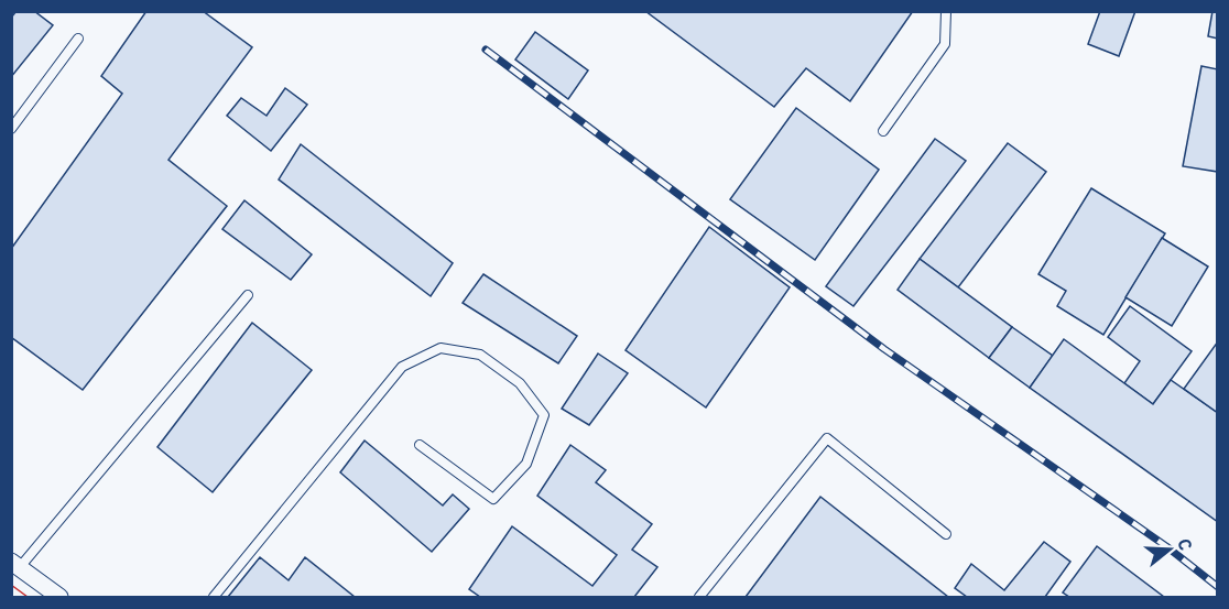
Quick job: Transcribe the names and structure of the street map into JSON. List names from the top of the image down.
{
  "north": "right"
}
